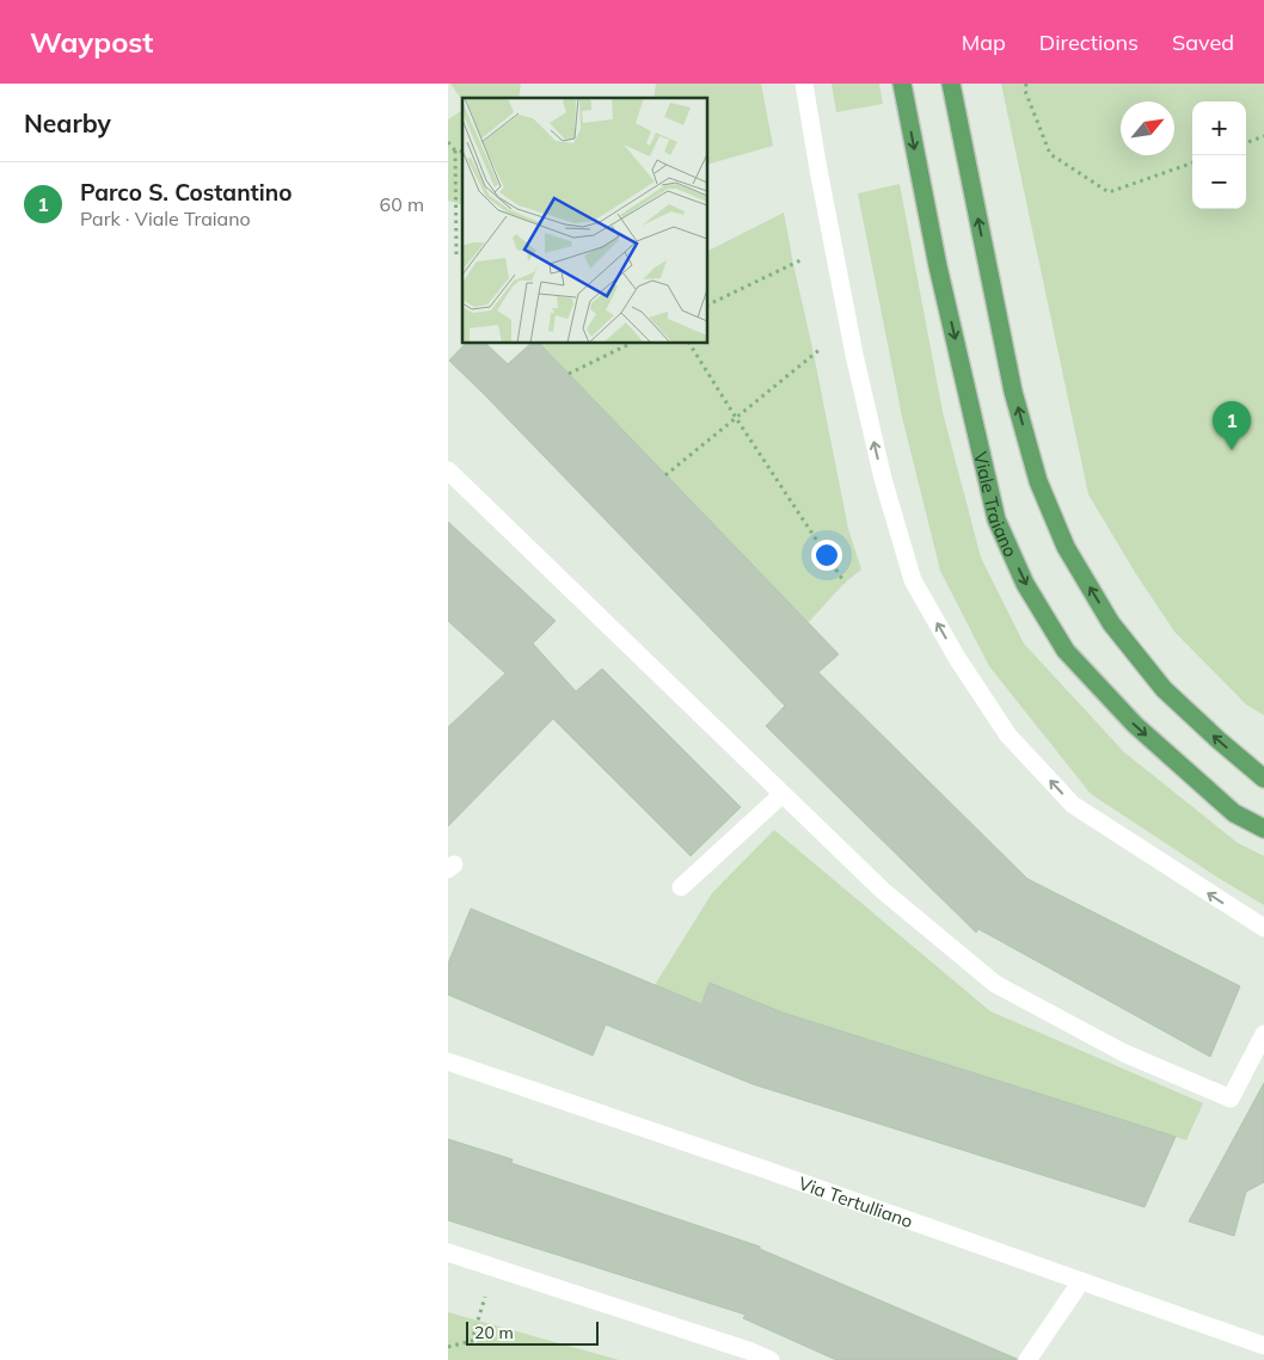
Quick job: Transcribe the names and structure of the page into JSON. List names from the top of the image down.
{
  "streets": {
    "main road": ["Viale Traiano"],
    "street": ["Via Tertulliano"]
  },
  "scale_bar": "20 m",
  "north": "top right",
  "page": {
    "header": "Waypost",
    "nav": ["Map", "Directions", "Saved"],
    "heading": "Nearby",
    "map_buttons": ["+", "−"],
    "list": [
      {
        "mark": "1",
        "name": "Parco S. Costantino",
        "note": "Park · Viale Traiano",
        "value": "60 m"
      }
    ],
    "pins": "1",
    "scale": "20 m"
  }
}
